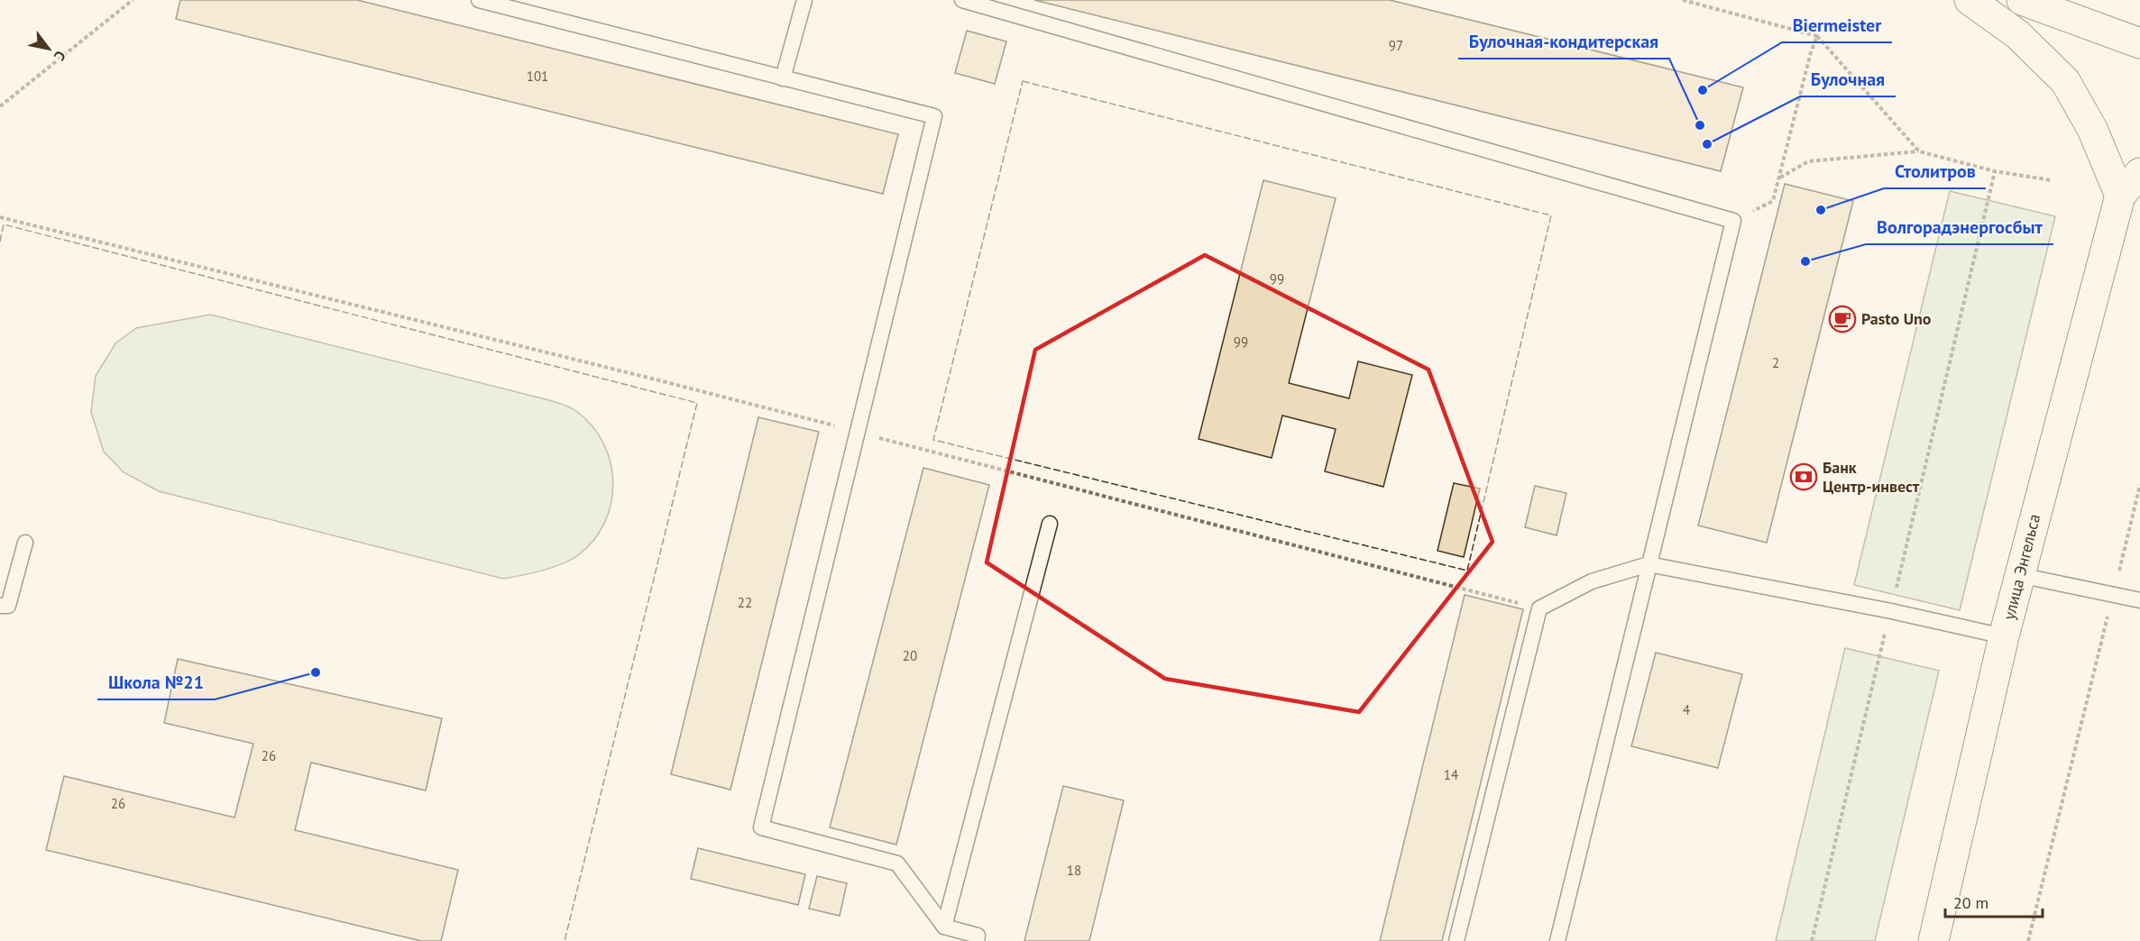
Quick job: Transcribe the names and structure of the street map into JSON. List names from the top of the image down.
{
  "streets": {
    "main road": ["улица Энгельса"]
  },
  "places": {
    "other": [
      "Biermeister",
      "Булочная-кондитерская",
      "Булочная",
      "Столитров",
      "Волгорадэнергосбыт",
      "Школа №21"
    ],
    "cafe": ["Pasto Uno"],
    "bank": ["Банк Центр-инвест"]
  },
  "house_numbers": [
    "97",
    "101",
    "99",
    "99",
    "2",
    "22",
    "20",
    "4",
    "26",
    "14",
    "26",
    "18"
  ],
  "scale_bar": "20 m",
  "north": "bottom right"
}
